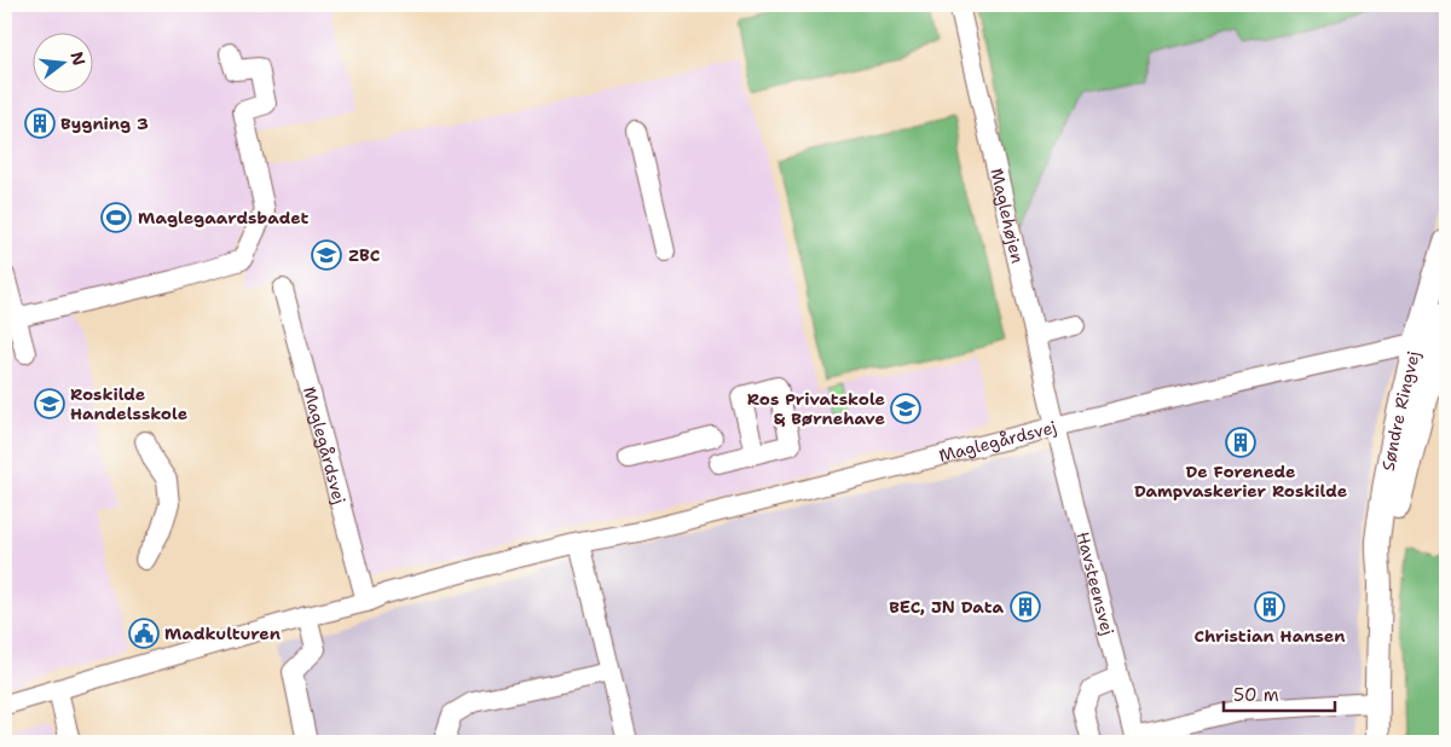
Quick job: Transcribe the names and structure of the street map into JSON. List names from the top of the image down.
{
  "streets": {
    "main road": ["Søndre Ringvej"],
    "street": ["Maglehøjen", "Maglegårdsvej", "Havsteensvej"]
  },
  "crossings": [
    ["Maglehøjen", "Maglegårdsvej"],
    ["Maglehøjen", "Havsteensvej"],
    ["Søndre Ringvej", "Maglegårdsvej"],
    ["Maglegårdsvej", "Havsteensvej"]
  ],
  "places": {
    "building": [
      "Bygning 3",
      "De Forenede Dampvaskerier Roskilde",
      "BEC, JN Data",
      "Christian Hansen"
    ],
    "sports": ["Maglegaardsbadet"],
    "school or university": ["ZBC", "Roskilde Handelsskole", "Ros Privatskole & Børnehave"],
    "public building": ["Madkulturen"]
  },
  "scale_bar": "50 m",
  "north": "right"
}
